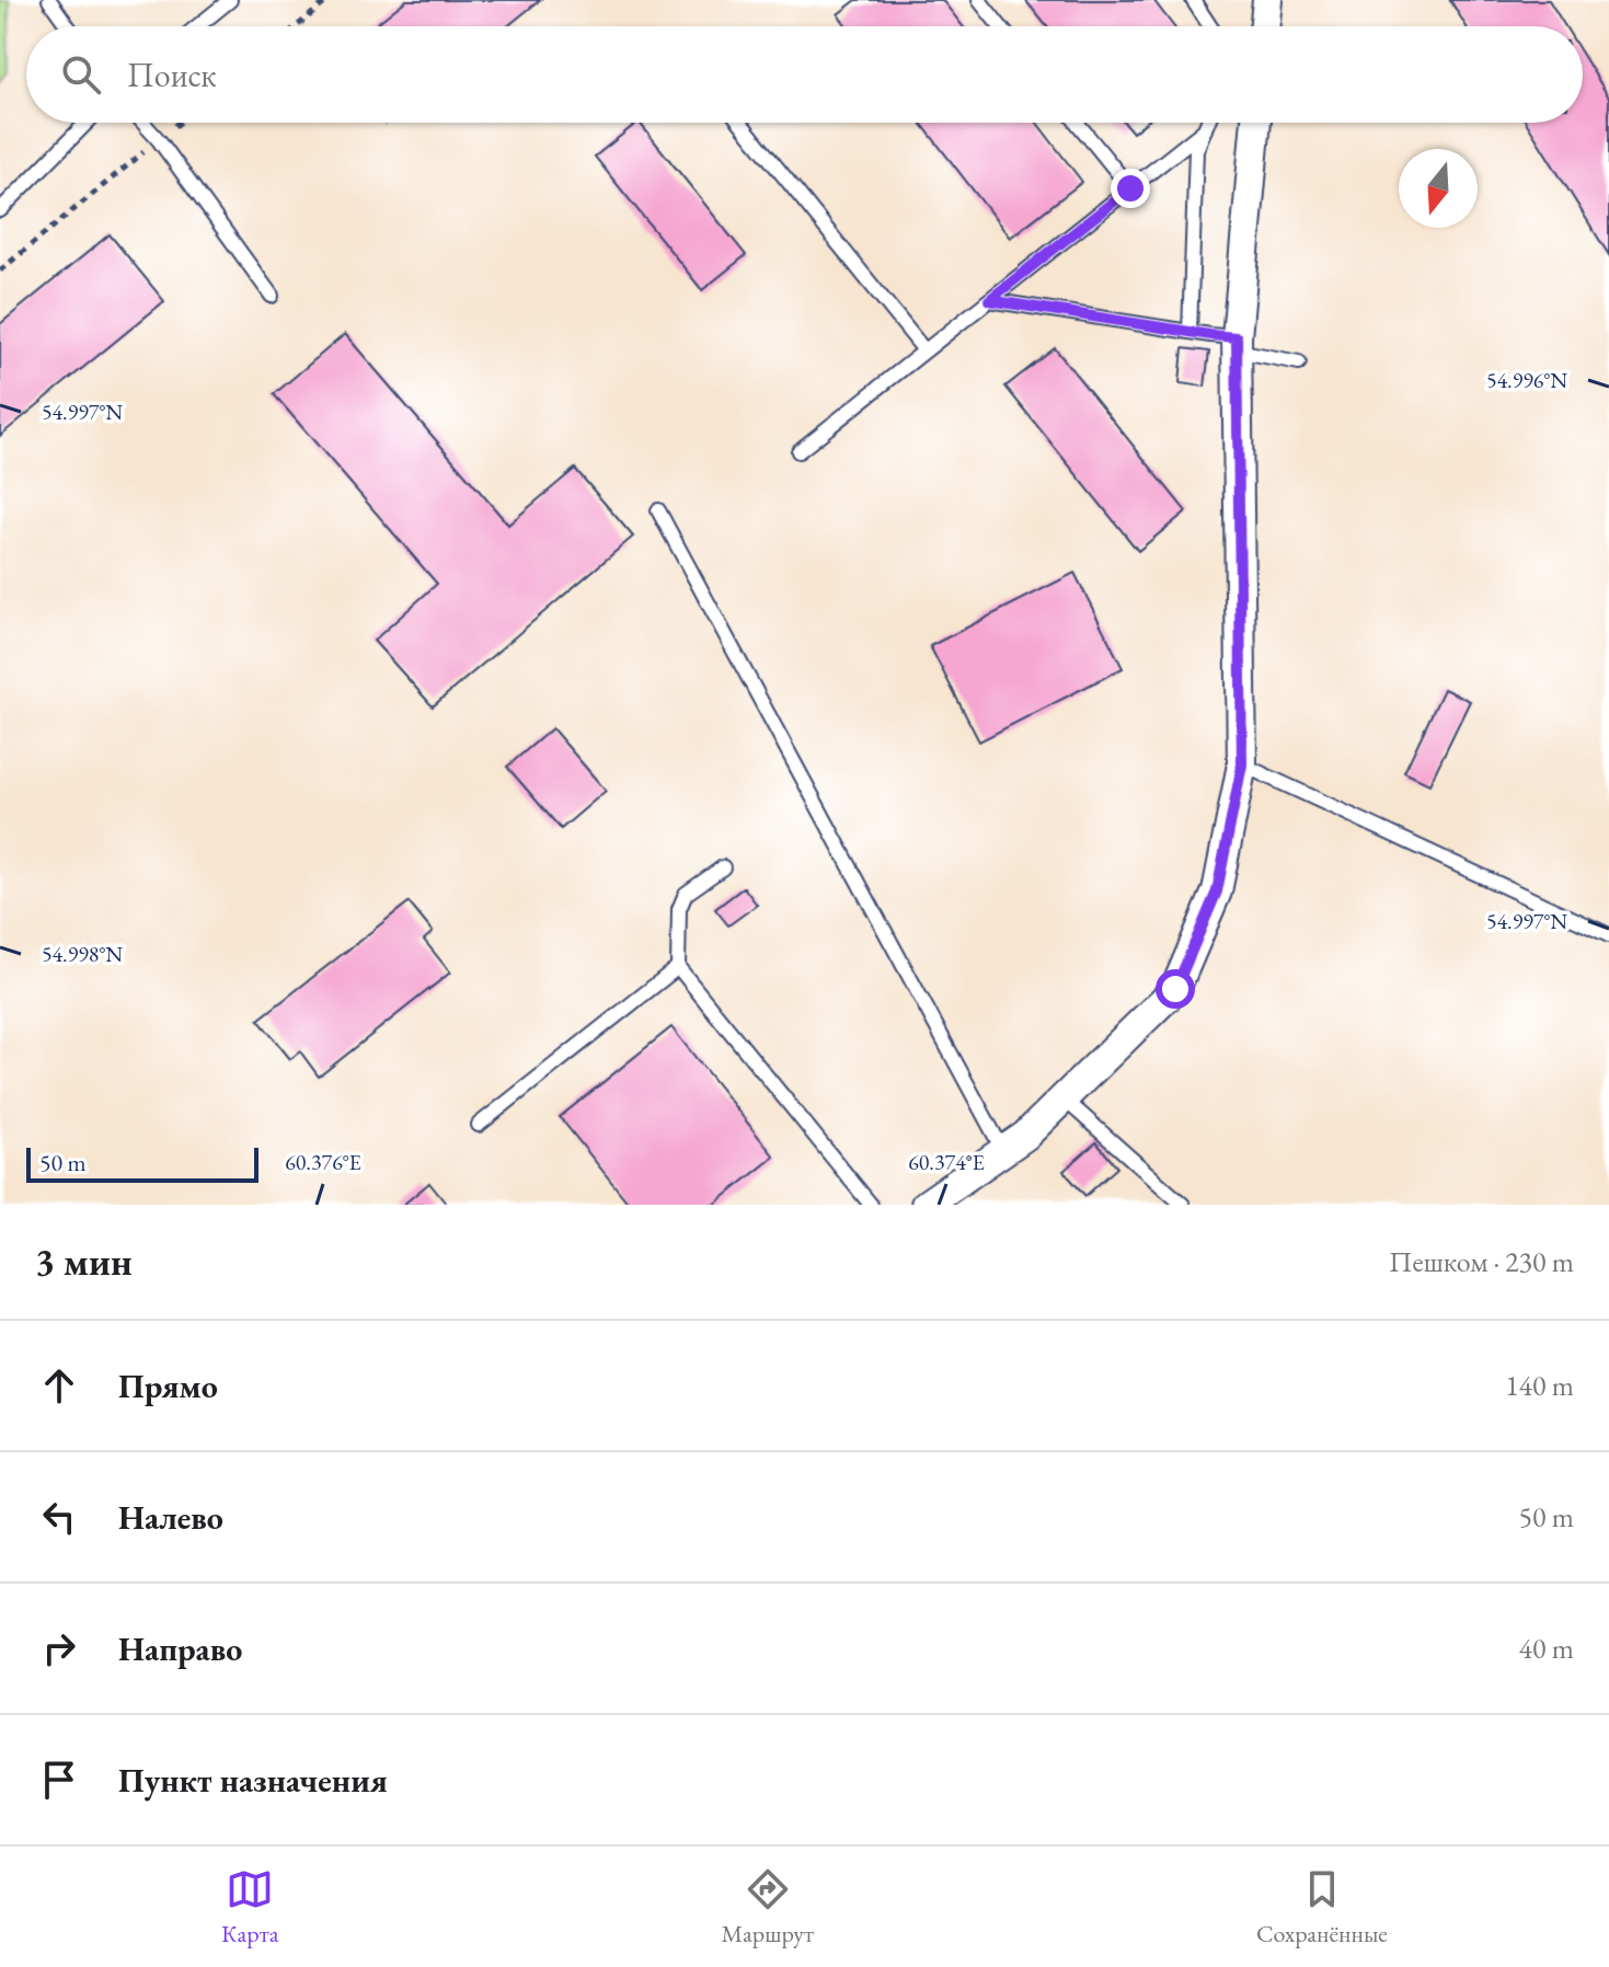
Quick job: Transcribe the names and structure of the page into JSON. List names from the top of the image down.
{
  "scale_bar": "50 m",
  "north": "bottom",
  "page": {
    "search": "Поиск",
    "scale": "50 m",
    "heading": ["3 мин", "Пешком · 230 m"],
    "list": [
      ["Прямо", "140 m"],
      ["Налево", "50 m"],
      ["Направо", "40 m"],
      "Пункт назначения"
    ],
    "nav": ["Карта", "Маршрут", "Сохранённые"]
  },
  "coordinates": [
    "54.996°N",
    "54.997°N",
    "54.998°N",
    "60.376°E",
    "60.374°E"
  ]
}
